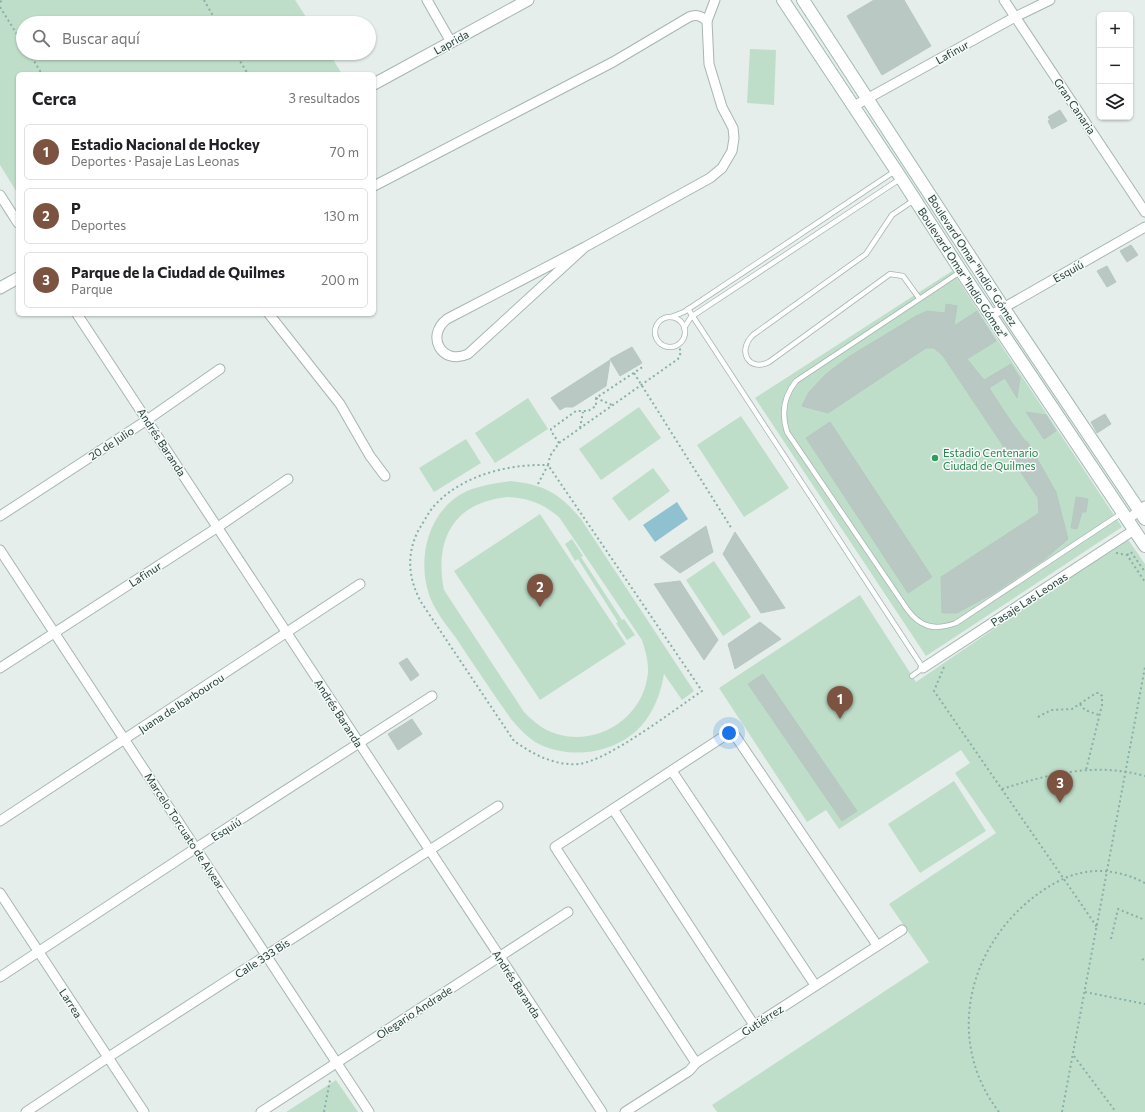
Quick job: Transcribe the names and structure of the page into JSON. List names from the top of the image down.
{
  "streets": {
    "main road": ["Boulevard Omar \"Indio\" Gómez", "Boulevard Omar \"Indio Gómez\""],
    "street": [
      "Laprida",
      "Lafinur",
      "Gran Canaria",
      "Esquiú",
      "Andrés Baranda",
      "20 de Julio",
      "Pasaje Las Leonas",
      "Juana de Ibarbourou",
      "Marcelo Torcuato de Alvear",
      "Calle 333 Bis",
      "Larrea",
      "Olegario Andrade",
      "Gutiérrez"
    ]
  },
  "crossings": [
    ["Lafinur", "Gran Canaria"],
    ["Lafinur", "Boulevard Omar \"Indio\" Gómez"],
    ["Lafinur", "Boulevard Omar \"Indio Gómez\""],
    ["Lafinur", "Andrés Baranda"],
    ["Lafinur", "Marcelo Torcuato de Alvear"],
    ["Boulevard Omar \"Indio\" Gómez", "Esquiú"],
    ["Esquiú", "Boulevard Omar \"Indio Gómez\""],
    ["Esquiú", "Andrés Baranda"],
    ["Esquiú", "Marcelo Torcuato de Alvear"],
    ["Esquiú", "Larrea"],
    ["Boulevard Omar \"Indio Gómez\"", "Pasaje Las Leonas"],
    ["Andrés Baranda", "20 de Julio"],
    ["Andrés Baranda", "Juana de Ibarbourou"],
    ["Andrés Baranda", "Calle 333 Bis"],
    ["Andrés Baranda", "Olegario Andrade"],
    ["Juana de Ibarbourou", "Marcelo Torcuato de Alvear"],
    ["Marcelo Torcuato de Alvear", "Calle 333 Bis"],
    ["Marcelo Torcuato de Alvear", "Olegario Andrade"],
    ["Calle 333 Bis", "Larrea"]
  ],
  "places": ["Estadio Centenario Ciudad de Quilmes"],
  "page": {
    "map_buttons": ["+", "−"],
    "search": "Buscar aquí",
    "heading": ["Cerca", "3 resultados"],
    "list": [
      {
        "mark": "1",
        "name": "Estadio Nacional de Hockey",
        "note": "Deportes · Pasaje Las Leonas",
        "value": "70 m"
      },
      {
        "mark": "2",
        "name": "P",
        "note": "Deportes",
        "value": "130 m"
      },
      {
        "mark": "3",
        "name": "Parque de la Ciudad de Quilmes",
        "note": "Parque",
        "value": "200 m"
      }
    ],
    "pins": ["2", "1", "3"]
  }
}
